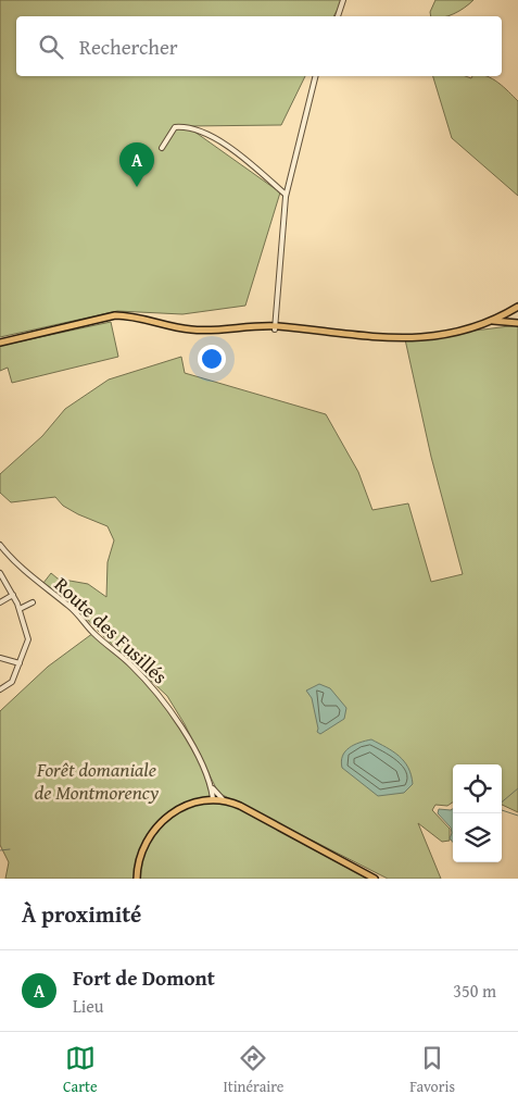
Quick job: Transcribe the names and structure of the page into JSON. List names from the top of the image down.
{
  "streets": {
    "street": ["Route des Fusillés"]
  },
  "parks": ["Forêt domaniale de Montmorency"],
  "page": {
    "search": "Rechercher",
    "pins": "A",
    "heading": "À proximité",
    "list": [
      {
        "mark": "A",
        "name": "Fort de Domont",
        "note": "Lieu",
        "value": "350 m"
      }
    ],
    "nav": ["Carte", "Itinéraire", "Favoris"]
  }
}
